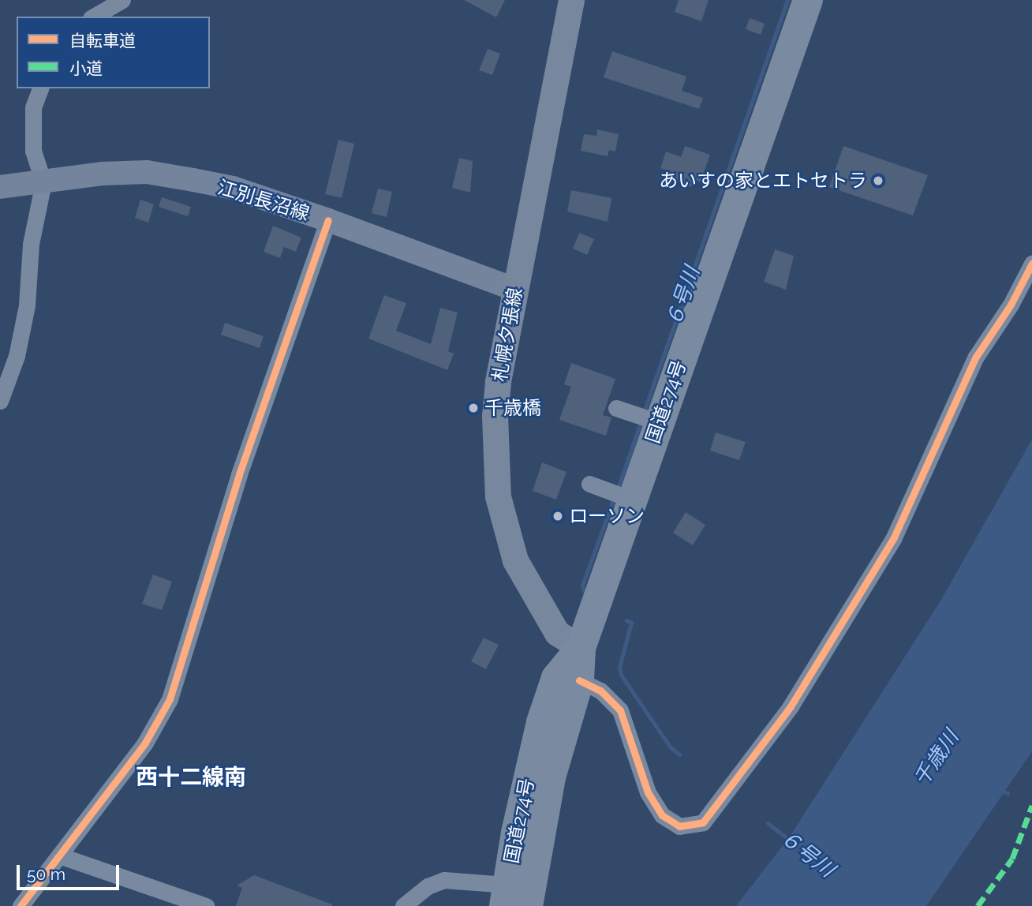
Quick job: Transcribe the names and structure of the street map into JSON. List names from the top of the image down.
{
  "streets": {
    "highway": ["国道274号"],
    "main road": ["江別長沼線", "札幌夕張線"]
  },
  "crossings": [
    ["江別長沼線", "札幌夕張線"],
    ["札幌夕張線", "国道274号"]
  ],
  "districts": ["西十二線南"],
  "water": ["６号川", "千歳川"],
  "places": ["あいすの家とエトセトラ", "千歳橋", "ローソン"],
  "legend": ["自転車道", "小道"],
  "scale_bar": "50 m"
}
